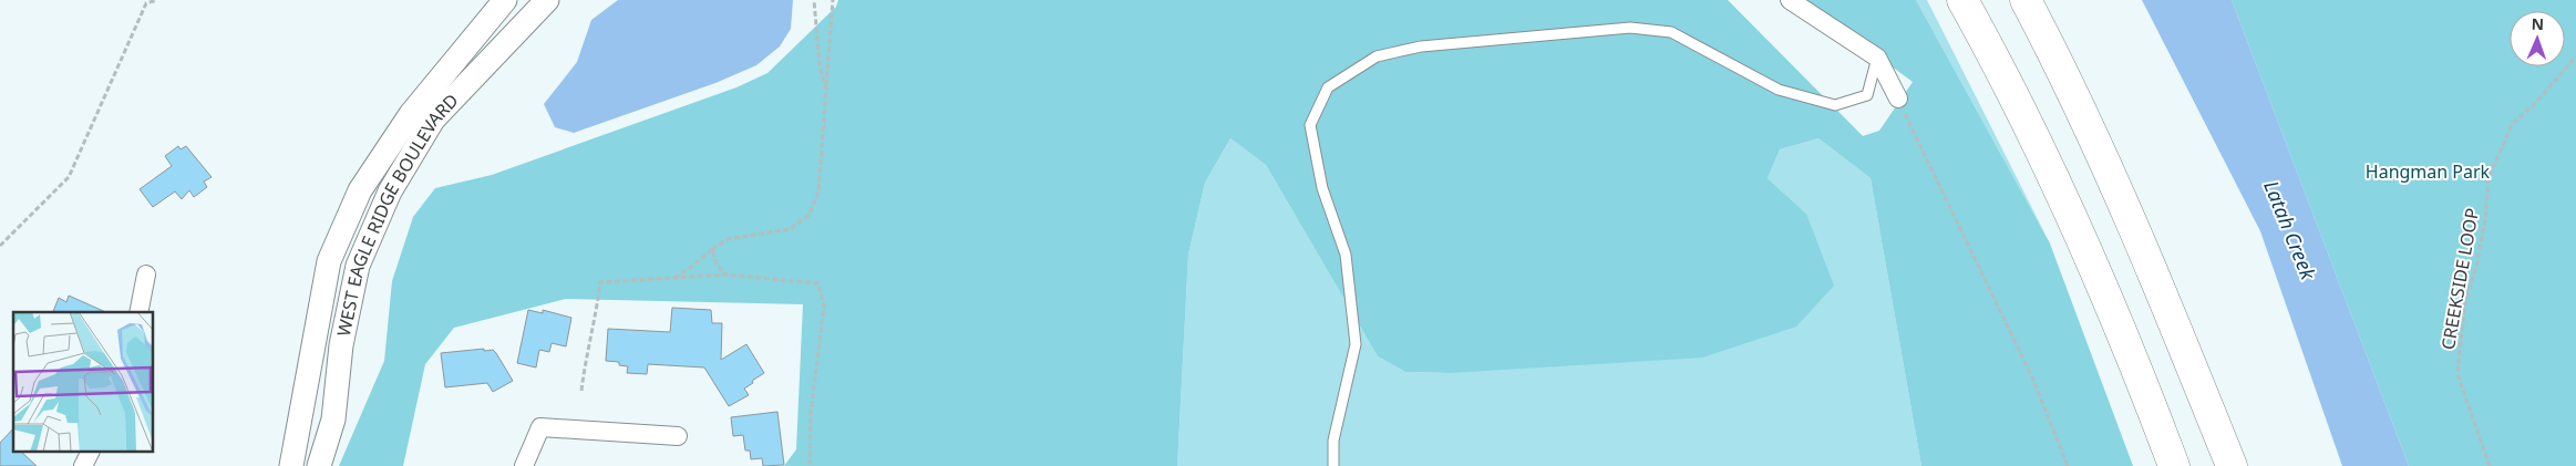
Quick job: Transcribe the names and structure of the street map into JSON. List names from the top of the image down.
{
  "streets": {
    "street": ["WEST EAGLE RIDGE BOULEVARD"],
    "path": ["CREEKSIDE LOOP"]
  },
  "water": ["Latah Creek"],
  "parks": ["Hangman Park"],
  "north": "top"
}
